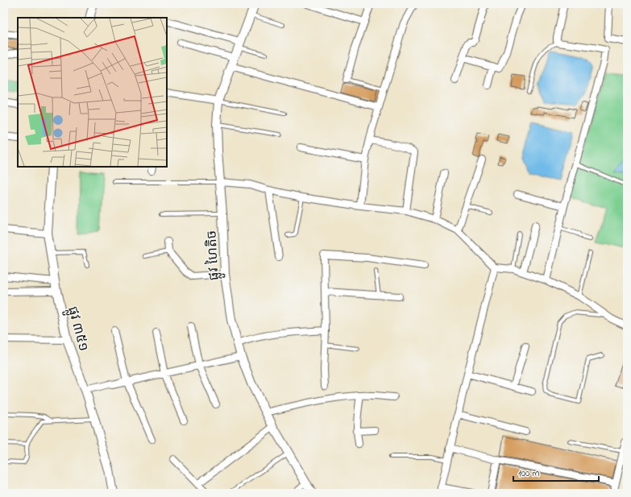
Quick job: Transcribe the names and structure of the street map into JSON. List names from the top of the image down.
{
  "streets": {
    "street": ["ផ្លូវ ហៃតិច", "ផ្លូវ ៣៥១"]
  },
  "scale_bar": "100 m"
}
